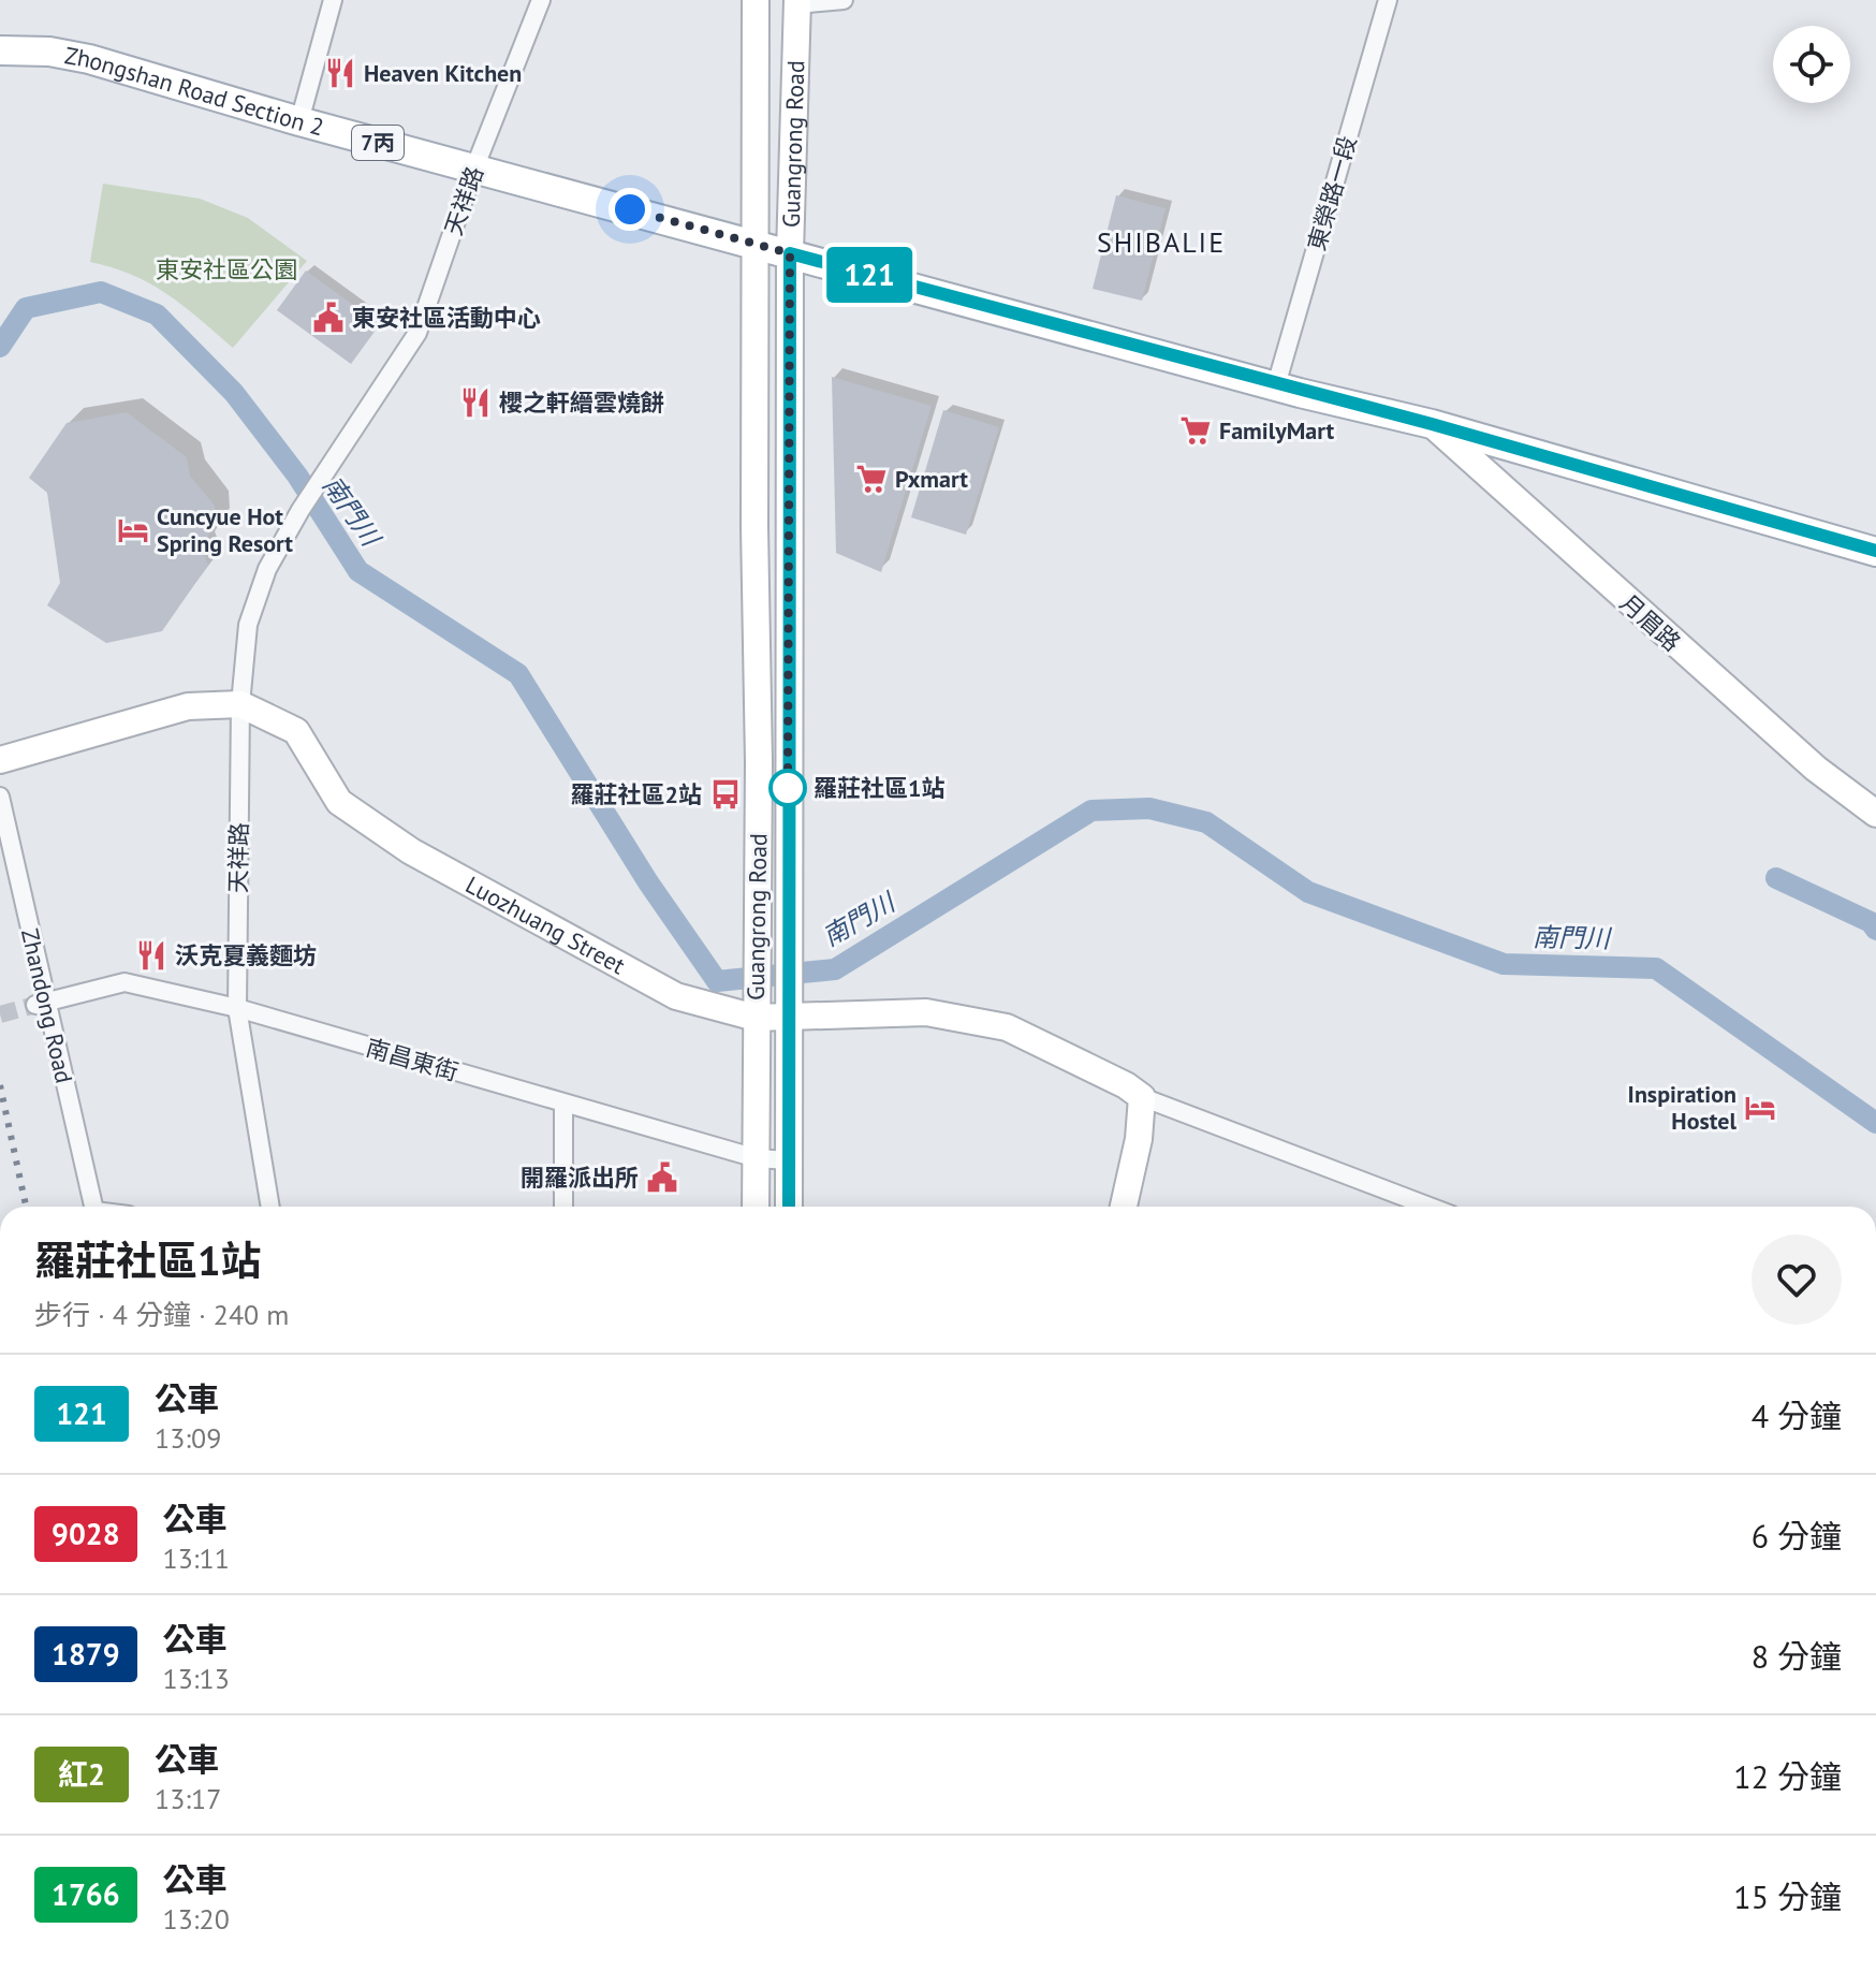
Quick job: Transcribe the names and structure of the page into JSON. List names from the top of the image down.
{
  "streets": {
    "main road": ["Zhongshan Road Section 2", "7丙"],
    "street": [
      "Guangrong Road",
      "東榮路一段",
      "天祥路",
      "月眉路",
      "Luozhuang Street",
      "Zhandong Road",
      "南昌東街"
    ]
  },
  "crossings": [
    ["Zhongshan Road Section 2", "Guangrong Road"],
    ["Zhongshan Road Section 2", "東榮路一段"],
    ["Zhongshan Road Section 2", "天祥路"],
    ["Zhongshan Road Section 2", "月眉路"],
    ["Guangrong Road", "Luozhuang Street"],
    ["Guangrong Road", "南昌東街"],
    ["天祥路", "Luozhuang Street"],
    ["天祥路", "南昌東街"],
    ["Zhandong Road", "南昌東街"]
  ],
  "districts": ["SHIBALIE"],
  "water": ["南門川"],
  "parks": ["東安社區公園"],
  "places": {
    "restaurant": ["Heaven Kitchen", "櫻之軒縉雲燒餅", "沃克夏義麵坊"],
    "public building": ["東安社區活動中心", "開羅派出所"],
    "supermarket": ["FamilyMart", "Pxmart"],
    "hotel": ["Cuncyue Hot Spring Resort", "Inspiration Hostel"],
    "other": ["羅莊社區1站"],
    "bus stop": ["羅莊社區2站"]
  },
  "lines": ["bus line 121"],
  "page": {
    "on_map": "121",
    "heading": ["羅莊社區1站", "步行 · 4 分鐘 · 240 m"],
    "list": [
      {
        "mark": "121",
        "name": "公車",
        "note": "13:09",
        "value": "4 分鐘"
      },
      {
        "mark": "9028",
        "name": "公車",
        "note": "13:11",
        "value": "6 分鐘"
      },
      {
        "mark": "1879",
        "name": "公車",
        "note": "13:13",
        "value": "8 分鐘"
      },
      {
        "mark": "紅2",
        "name": "公車",
        "note": "13:17",
        "value": "12 分鐘"
      },
      {
        "mark": "1766",
        "name": "公車",
        "note": "13:20",
        "value": "15 分鐘"
      }
    ]
  }
}
